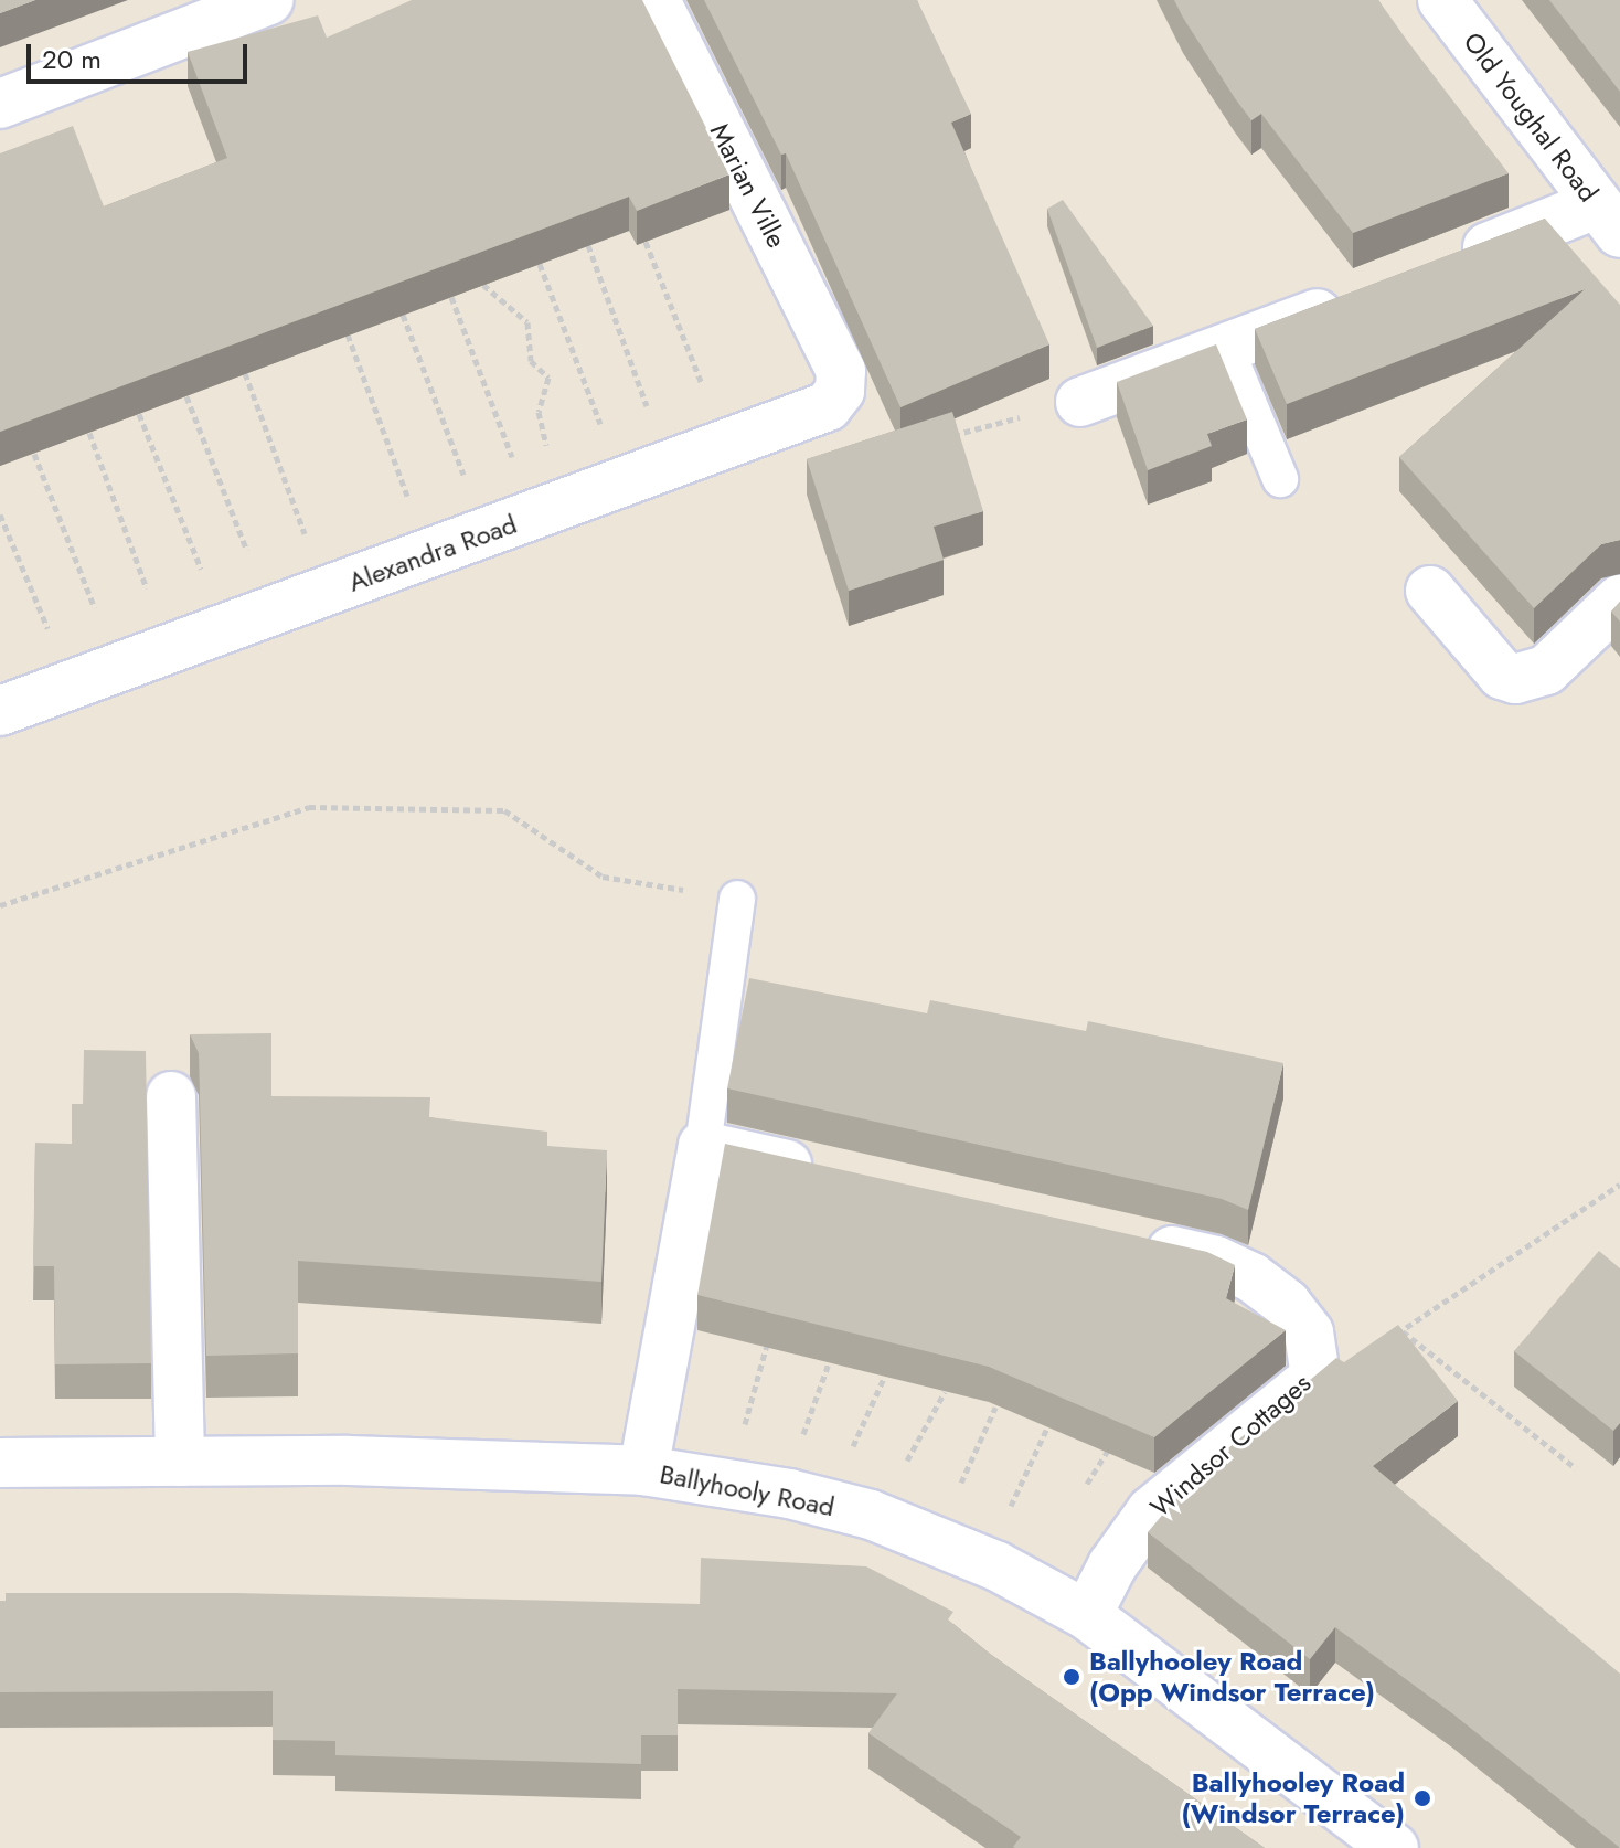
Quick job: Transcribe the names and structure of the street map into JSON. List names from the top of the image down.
{
  "streets": {
    "street": [
      "Old Youghal Road",
      "Marian Ville",
      "Alexandra Road",
      "Windsor Cottages",
      "Ballyhooly Road"
    ]
  },
  "crossings": [
    ["Marian Ville", "Alexandra Road"],
    ["Windsor Cottages", "Ballyhooly Road"]
  ],
  "places": ["Ballyhooley Road (Opp Windsor Terrace)", "Ballyhooley Road (Windsor Terrace)"],
  "scale_bar": "20 m"
}
